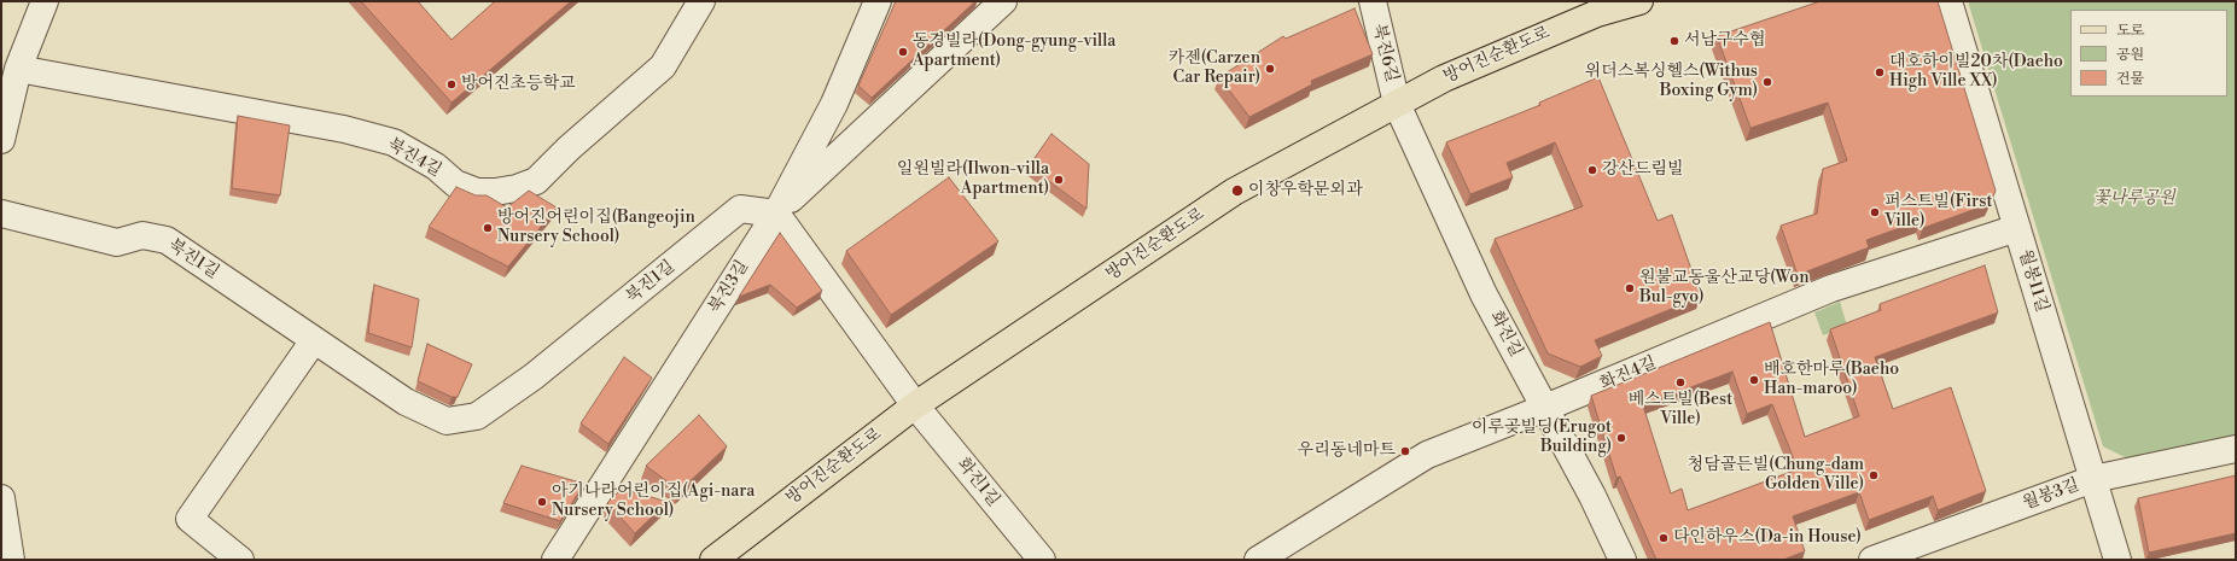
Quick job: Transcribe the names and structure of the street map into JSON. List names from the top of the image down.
{
  "streets": {
    "main road": ["방어진순환도로"],
    "street": [
      "북진6길",
      "북진4길",
      "북진1길",
      "월봉11길",
      "북진3길",
      "화진길",
      "화진4길",
      "화진1길",
      "월봉3길"
    ]
  },
  "crossings": [
    ["북진6길", "방어진순환도로"],
    ["북진6길", "화진길"],
    ["방어진순환도로", "화진길"],
    ["방어진순환도로", "화진1길"],
    ["북진1길", "북진3길"],
    ["북진1길", "화진1길"],
    ["월봉11길", "화진4길"],
    ["월봉11길", "월봉3길"],
    ["북진3길", "화진1길"],
    ["화진길", "화진4길"]
  ],
  "parks": ["꽃나루공원"],
  "places": [
    "서남구수협",
    "동경빌라(Dong-gyung-villa Apartment)",
    "카젠(Carzen Car Repair)",
    "대호하이빌20차(Daeho High Ville XX)",
    "위더스복싱헬스(Withus Boxing Gym)",
    "방어진초등학교",
    "강산드림빌",
    "일원빌라(Ilwon-villa Apartment)",
    "이창우학문외과",
    "퍼스트빌(First Ville)",
    "방어진어린이집(Bangeojin Nursery School)",
    "원불교동울산교당(Won Bul-gyo)",
    "배호한마루(Baeho Han-maroo)",
    "베스트빌(Best Ville)",
    "이루곶빌딩(Erugot Building)",
    "우리동네마트",
    "청담골든빌(Chung-dam Golden Ville)",
    "아기나라어린이집(Agi-nara Nursery School)",
    "다인하우스(Da-in House)"
  ],
  "legend": ["도로", "공원", "건물"]
}
